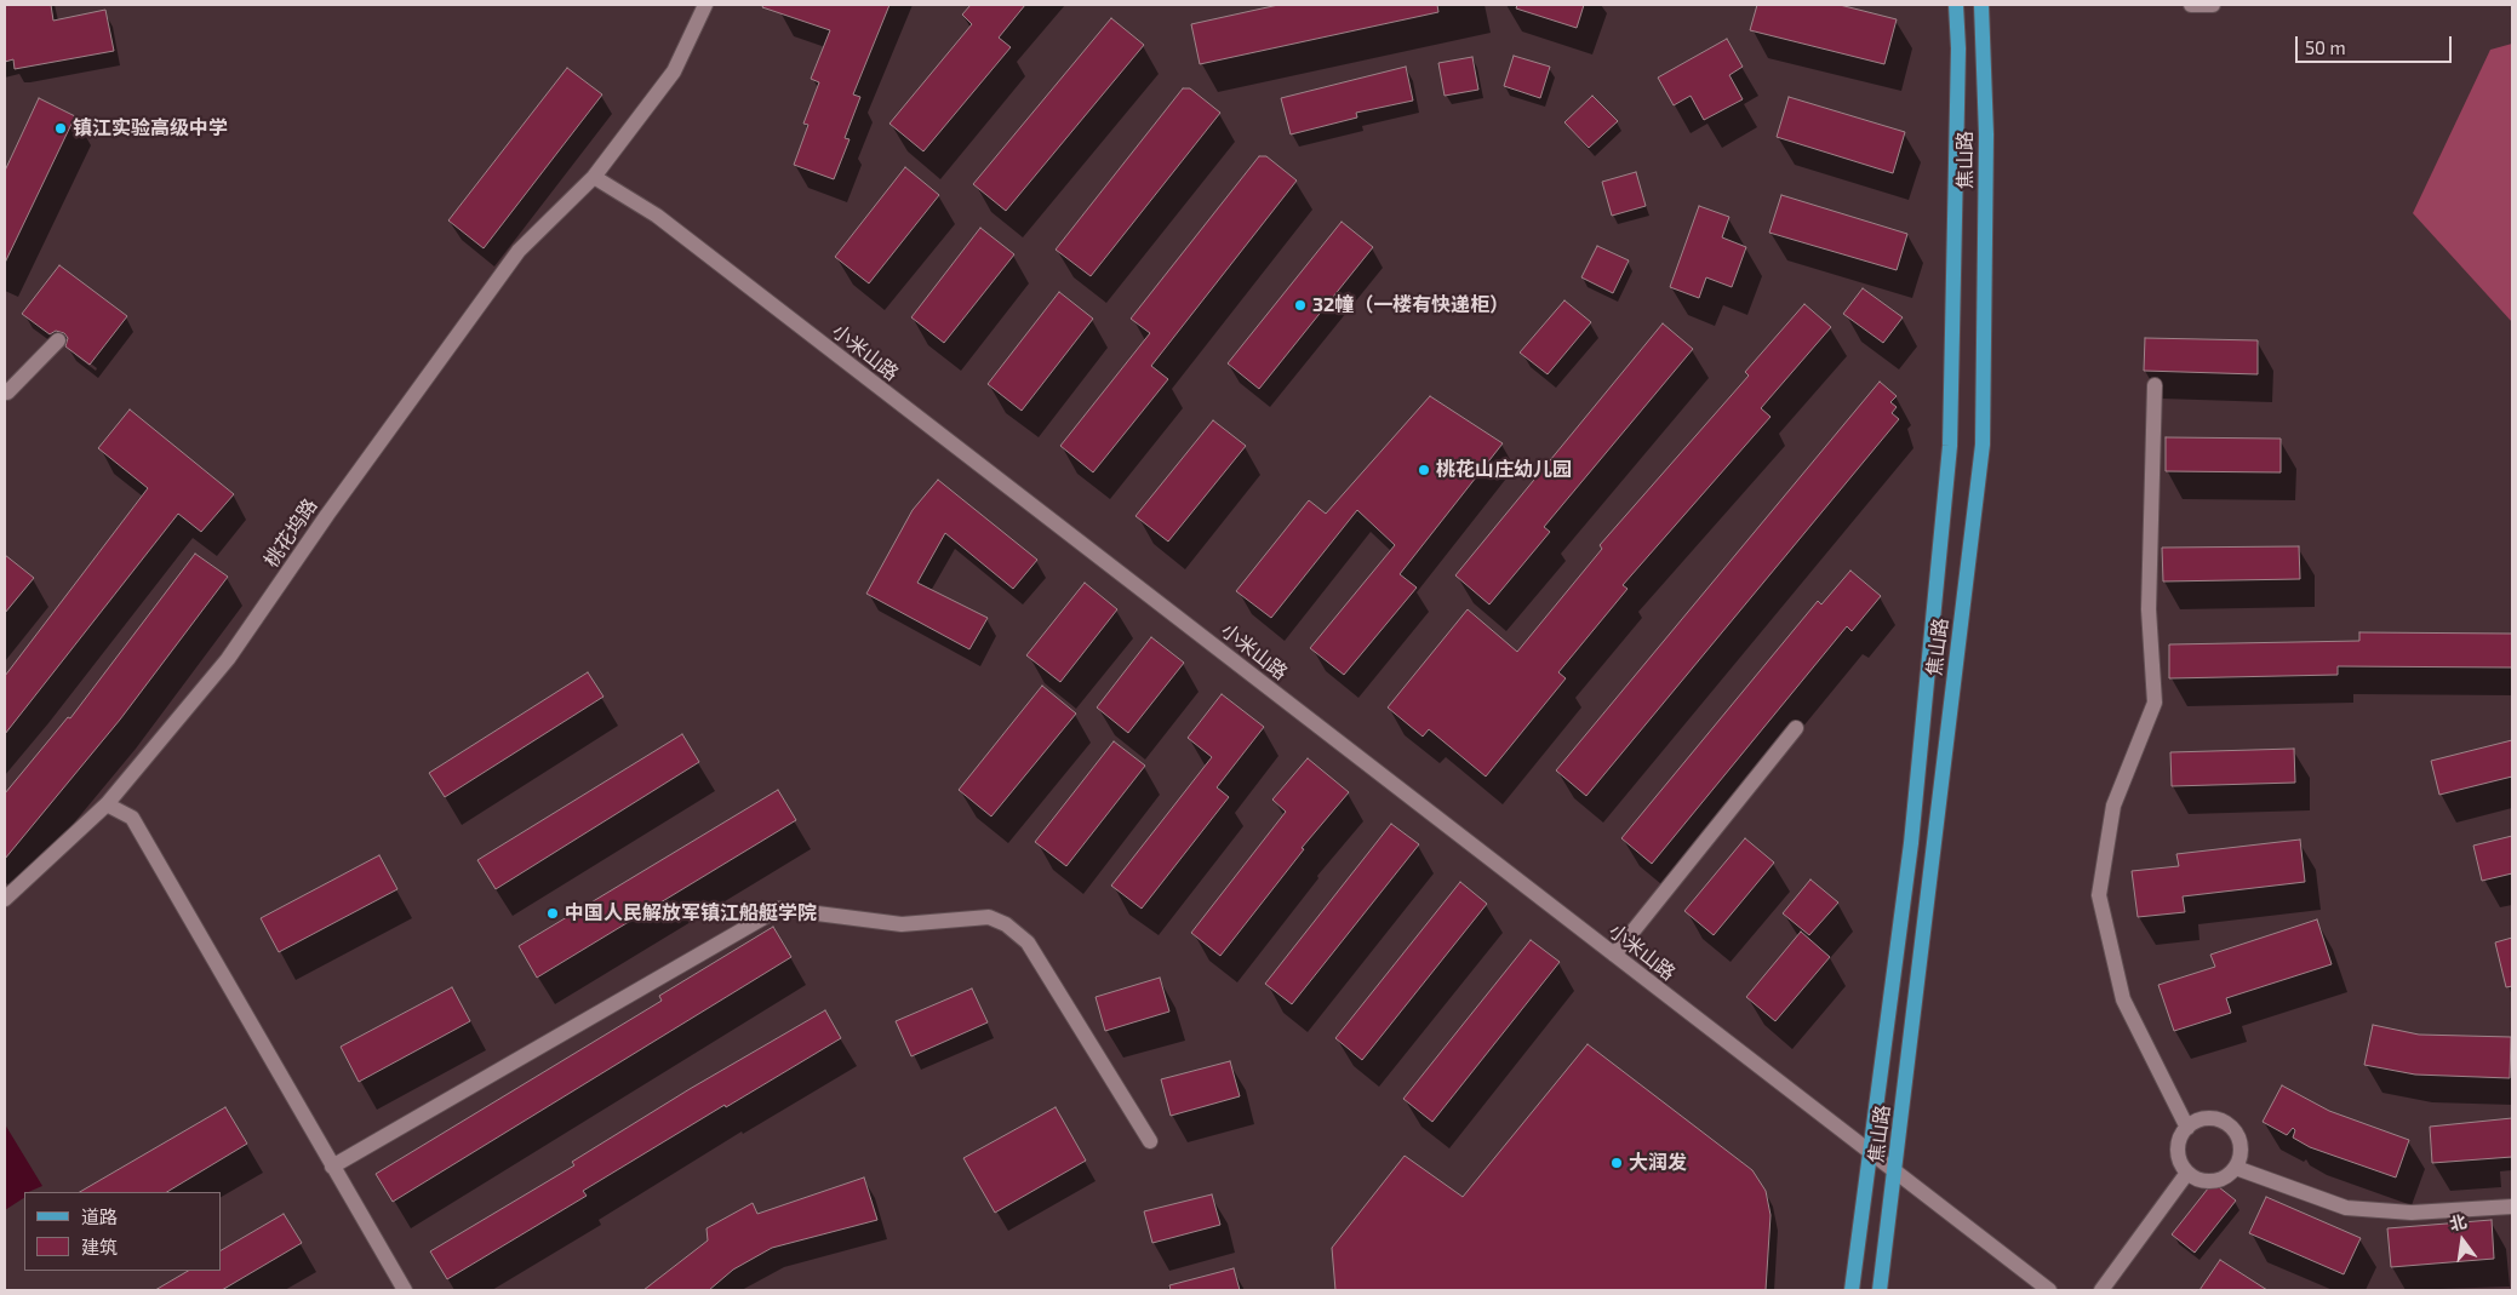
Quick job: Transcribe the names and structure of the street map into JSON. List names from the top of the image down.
{
  "streets": {
    "main road": ["焦山路"],
    "street": ["小米山路", "桃花坞路"]
  },
  "crossings": [
    ["焦山路", "小米山路"],
    ["小米山路", "桃花坞路"]
  ],
  "places": [
    "镇江实验高级中学",
    "32幢（一楼有快递柜）",
    "桃花山庄幼儿园",
    "中国人民解放军镇江船艇学院",
    "大润发"
  ],
  "legend": ["道路", "建筑"],
  "scale_bar": "50 m",
  "north": "top"
}
